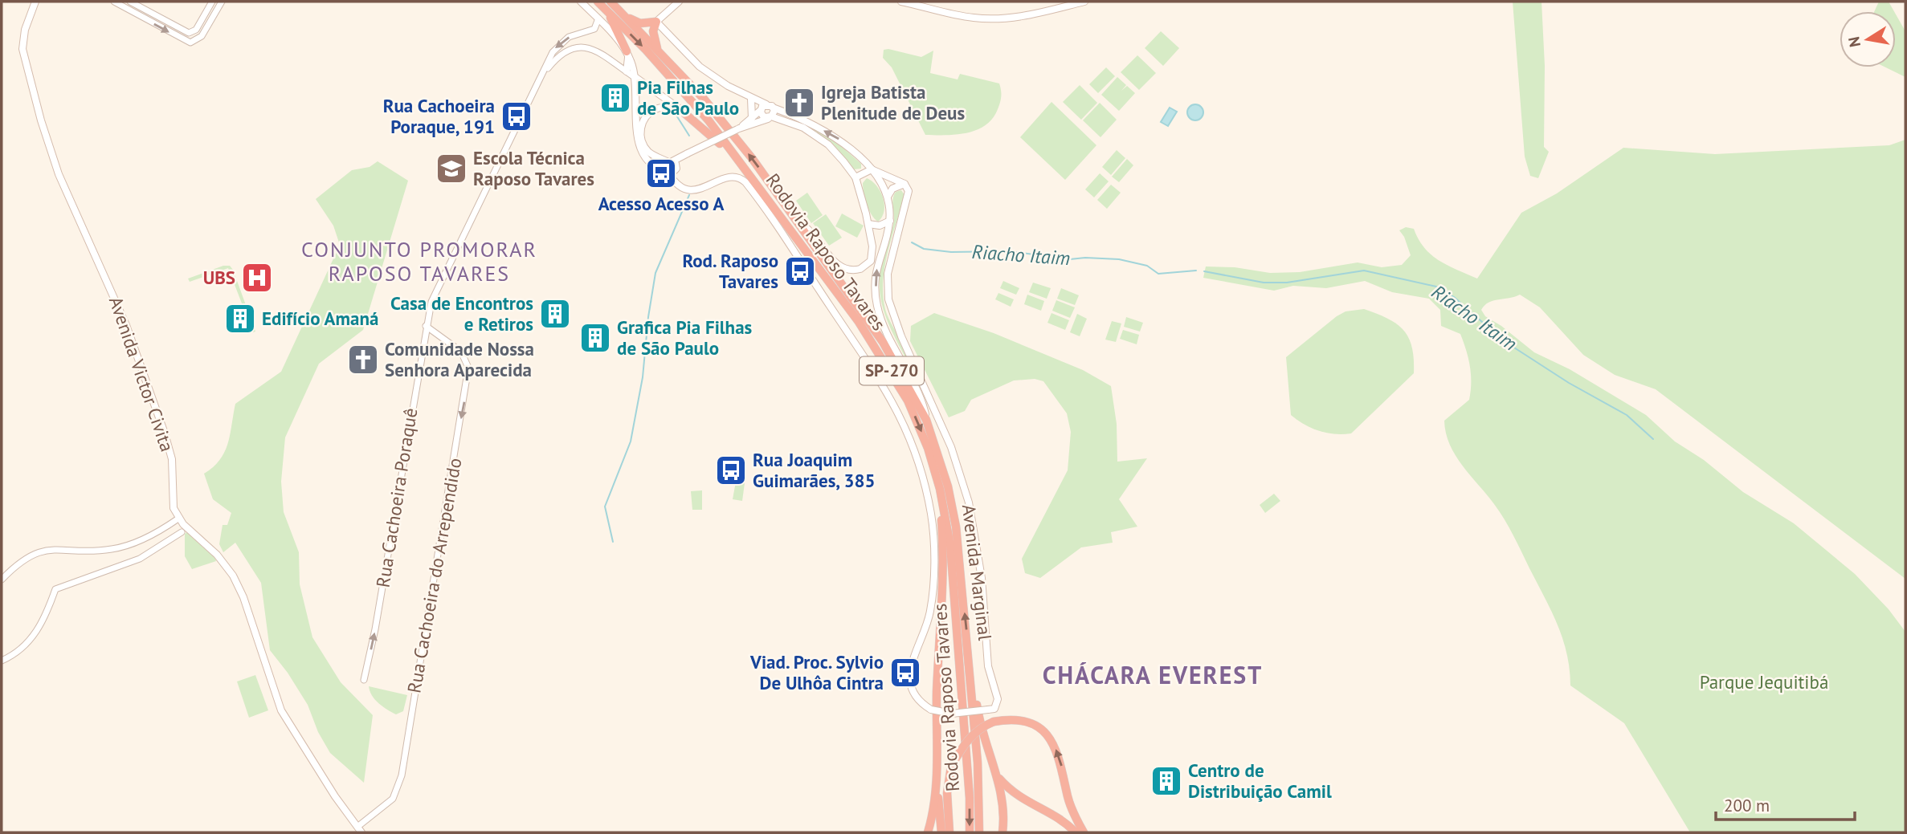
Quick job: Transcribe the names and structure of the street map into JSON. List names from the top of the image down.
{
  "streets": {
    "highway": ["Rodovia Raposo Tavares", "SP-270"],
    "main road": ["Avenida Victor Civita", "Avenida Marginal"],
    "street": ["Rua Cachoeira Poraquê", "Rua Cachoeira do Arrependido"]
  },
  "crossings": [
    ["Rodovia Raposo Tavares", "Avenida Marginal"],
    ["Rua Cachoeira Poraquê", "Rua Cachoeira do Arrependido"]
  ],
  "one_way": ["Rua Cachoeira do Arrependido"],
  "districts": ["CONJUNTO PROMORAR RAPOSO TAVARES", "CHÁCARA EVEREST"],
  "water": ["Riacho Itaim"],
  "parks": ["Parque Jequitibá"],
  "places": {
    "building": [
      "Pia Filhas de São Paulo",
      "Casa de Encontros e Retiros",
      "Edifício Amaná",
      "Grafica Pia Filhas de São Paulo",
      "Centro de Distribuição Camil"
    ],
    "church": ["Igreja Batista Plenitude de Deus", "Comunidade Nossa Senhora Aparecida"],
    "bus stop": [
      "Rua Cachoeira Poraque, 191",
      "Acesso Acesso A",
      "Rod. Raposo Tavares",
      "Rua Joaquim Guimarães, 385",
      "Viad. Proc. Sylvio De Ulhôa Cintra"
    ],
    "school or university": ["Escola Técnica Raposo Tavares"],
    "hospital": ["UBS"]
  },
  "scale_bar": "200 m",
  "north": "left"
}
